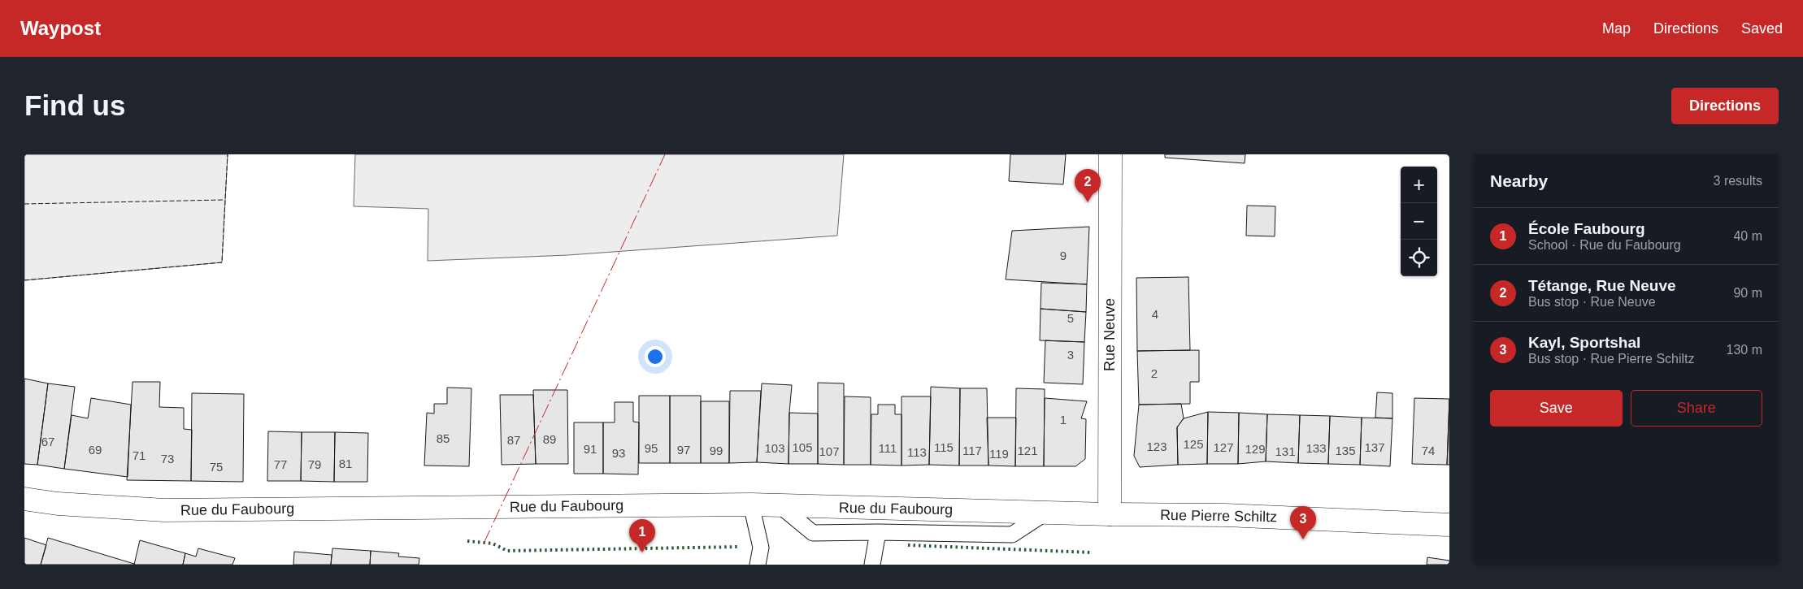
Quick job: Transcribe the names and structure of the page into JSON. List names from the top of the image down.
{
  "streets": {
    "main road": ["Rue Neuve", "Rue du Faubourg", "Rue Pierre Schiltz"]
  },
  "crossings": [
    ["Rue Neuve", "Rue du Faubourg"],
    ["Rue Neuve", "Rue Pierre Schiltz"],
    ["Rue du Faubourg", "Rue Pierre Schiltz"]
  ],
  "house_numbers": [
    "9",
    "4",
    "5",
    "3",
    "2",
    "1",
    "85",
    "89",
    "87",
    "67",
    "125",
    "123",
    "105",
    "115",
    "127",
    "137",
    "95",
    "103",
    "111",
    "133",
    "91",
    "129",
    "69",
    "97",
    "99",
    "117",
    "121",
    "135",
    "74",
    "107",
    "131",
    "113",
    "93",
    "119",
    "71",
    "73",
    "81",
    "77",
    "79",
    "75"
  ],
  "page": {
    "header": "Waypost",
    "nav": ["Map", "Directions", "Saved"],
    "buttons": [
      "Directions",
      ["Save", "Share"]
    ],
    "title": "Find us",
    "heading": ["Nearby", "3 results"],
    "map_buttons": ["+", "−"],
    "pins": ["2", "3", "1"],
    "list": [
      {
        "mark": "1",
        "name": "École Faubourg",
        "note": "School · Rue du Faubourg",
        "value": "40 m"
      },
      {
        "mark": "2",
        "name": "Tétange, Rue Neuve",
        "note": "Bus stop · Rue Neuve",
        "value": "90 m"
      },
      {
        "mark": "3",
        "name": "Kayl, Sportshal",
        "note": "Bus stop · Rue Pierre Schiltz",
        "value": "130 m"
      }
    ]
  }
}
